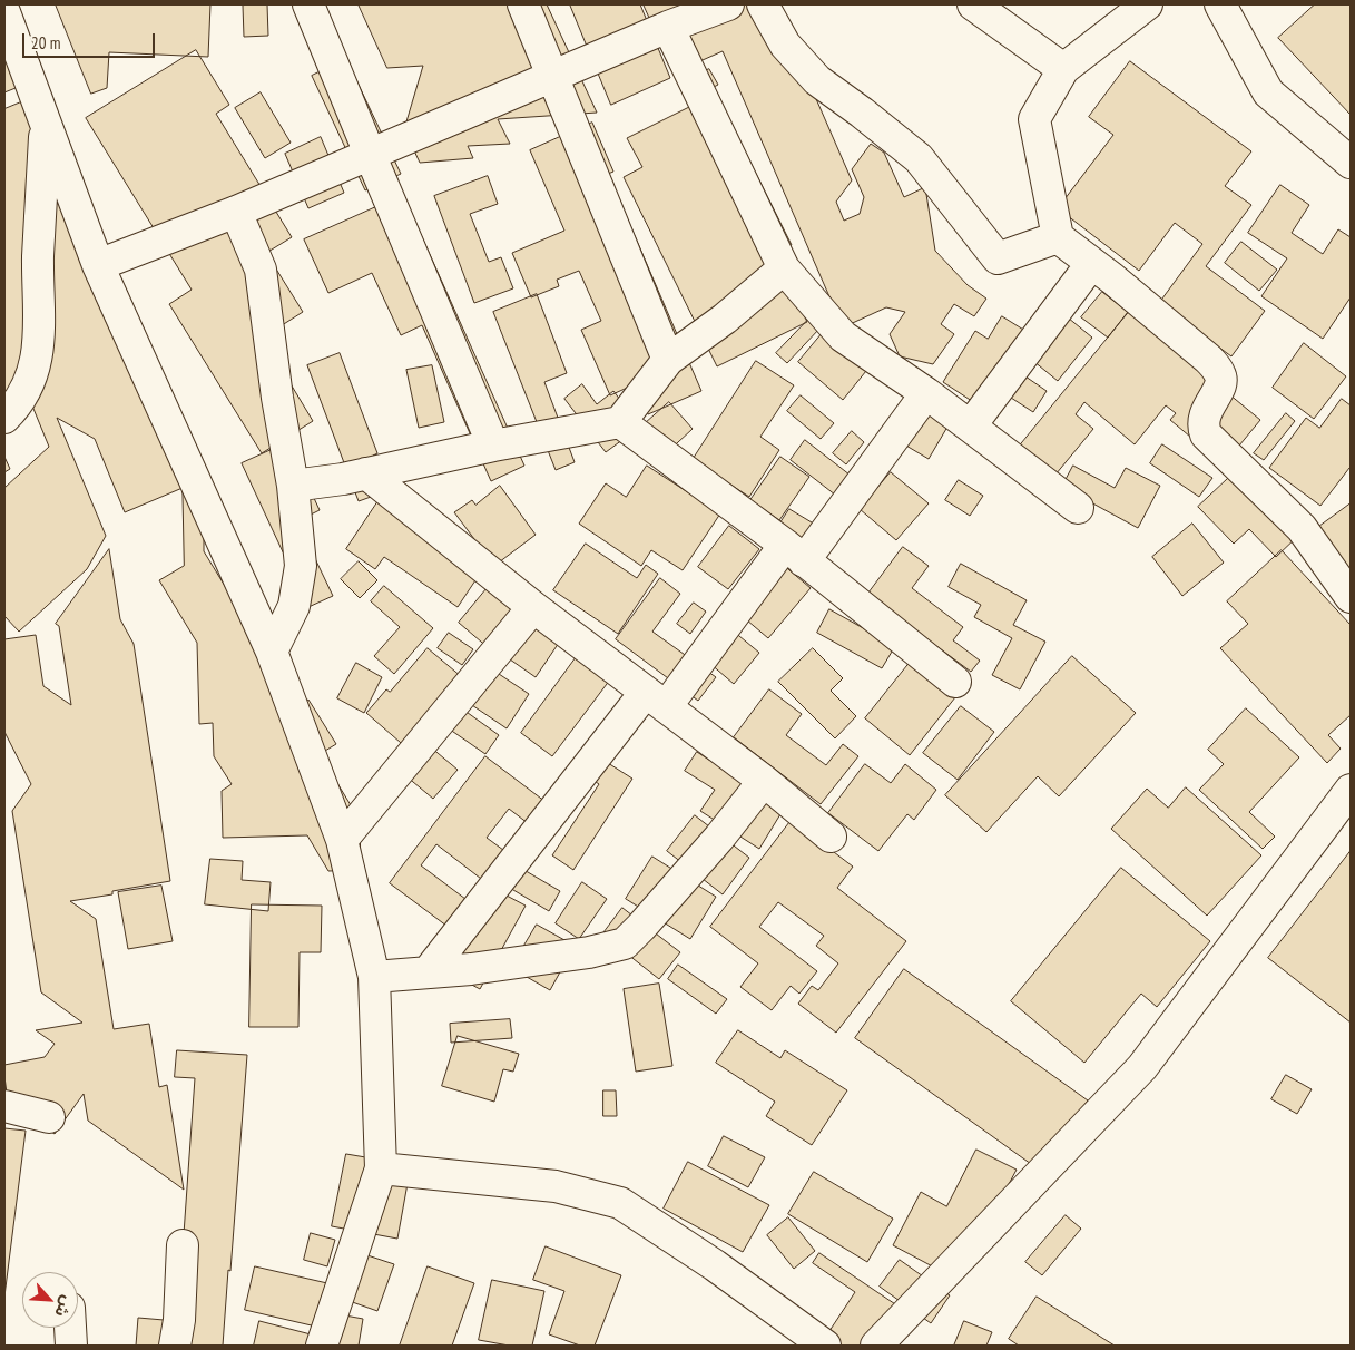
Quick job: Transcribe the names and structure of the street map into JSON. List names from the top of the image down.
{
  "scale_bar": "20 m",
  "north": "bottom right"
}
